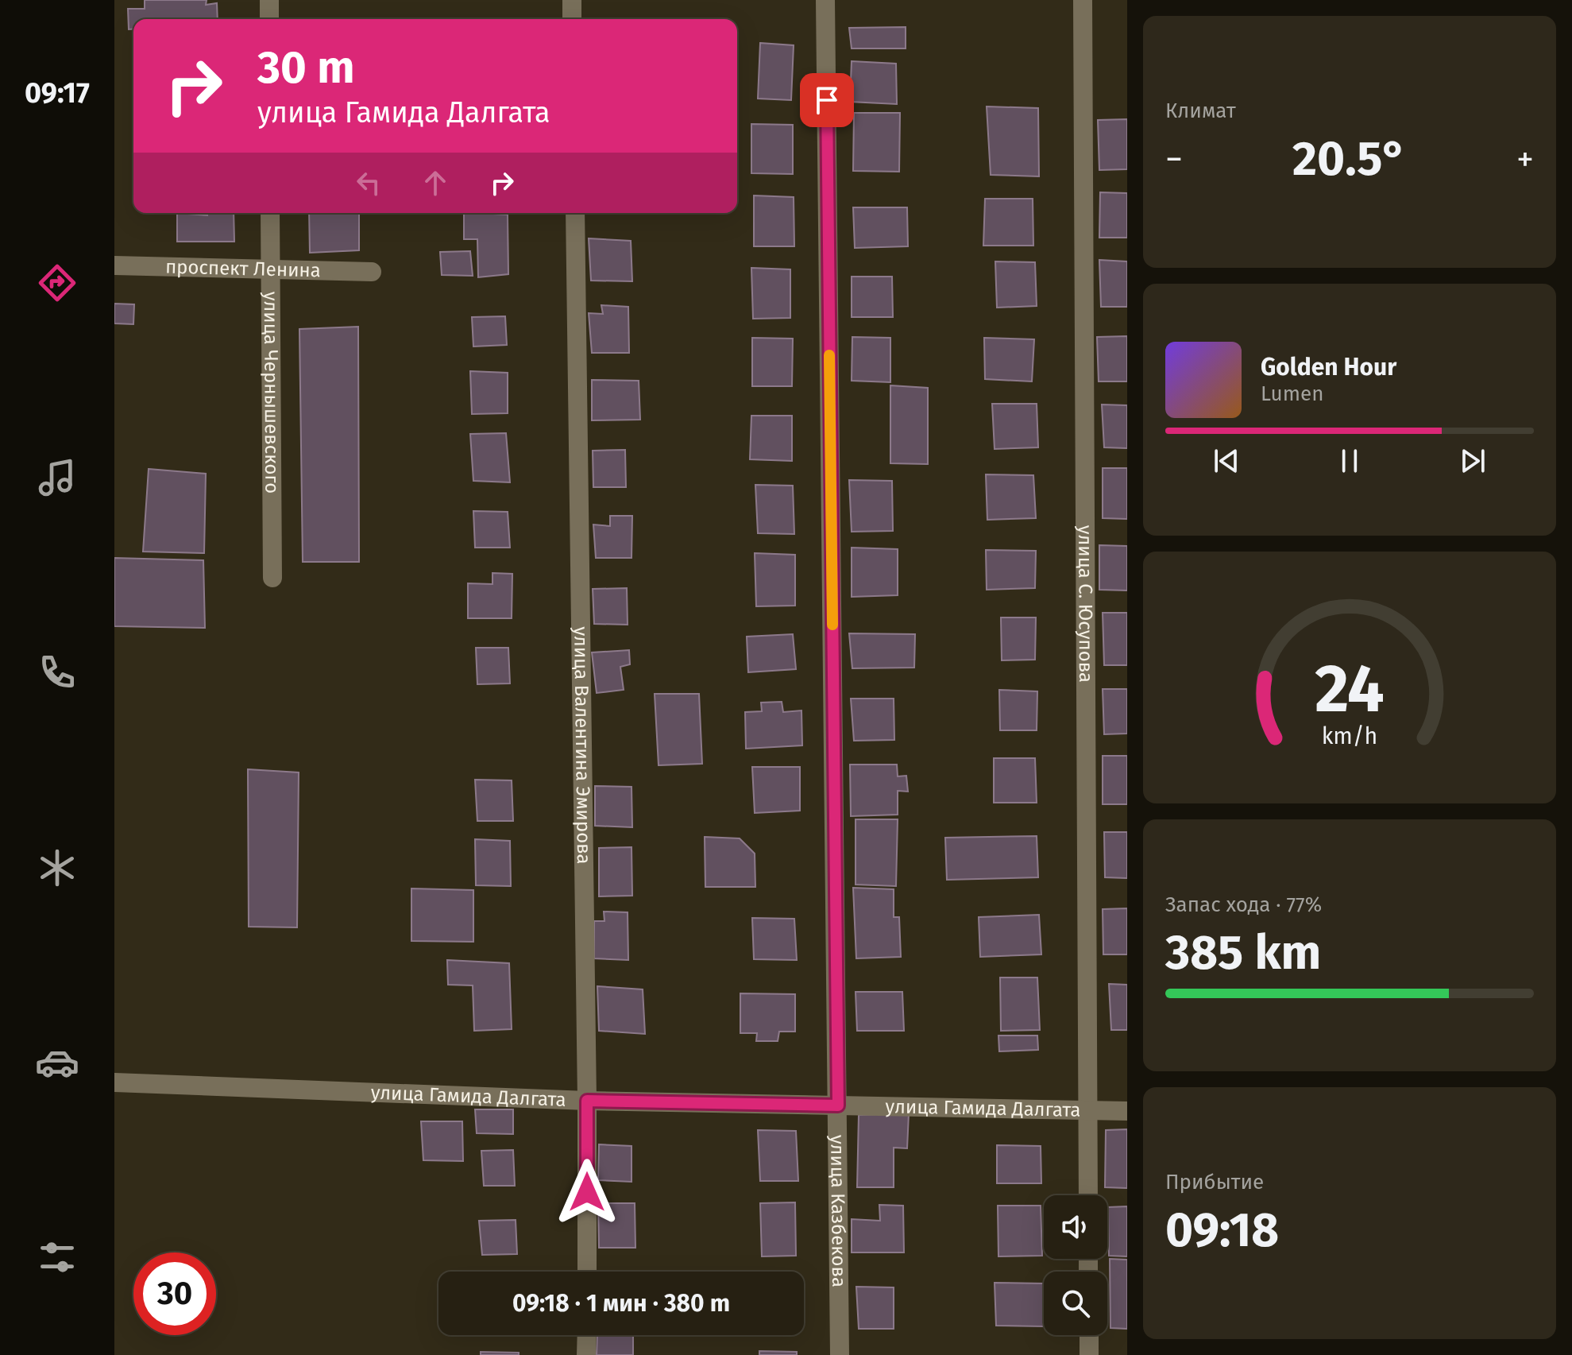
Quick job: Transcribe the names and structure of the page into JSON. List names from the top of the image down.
{
  "streets": {
    "street": [
      "проспект Ленина",
      "улица Чернышевского",
      "улица С. Юсупова",
      "улица Валентина Эмирова",
      "улица Гамида Далгата",
      "улица Казбекова"
    ]
  },
  "crossings": [
    ["проспект Ленина", "улица Чернышевского"],
    ["улица С. Юсупова", "улица Гамида Далгата"],
    ["улица Валентина Эмирова", "улица Гамида Далгата"],
    ["улица Гамида Далгата", "улица Казбекова"]
  ],
  "page": {
    "tabs": "09:17",
    "tile": [
      "Климат",
      ["Запас хода · 77%", "385 km"],
      ["Прибытие", "09:18"]
    ],
    "turn": ["30 m", "улица Гамида Далгата"],
    "heat": ["−", "20.5°", "+"],
    "song": ["Golden Hour", "Lumen"],
    "limit": "30",
    "trip": "09:18 · 1 мин · 380 m",
    "gauge": ["24", "km/h"]
  }
}
